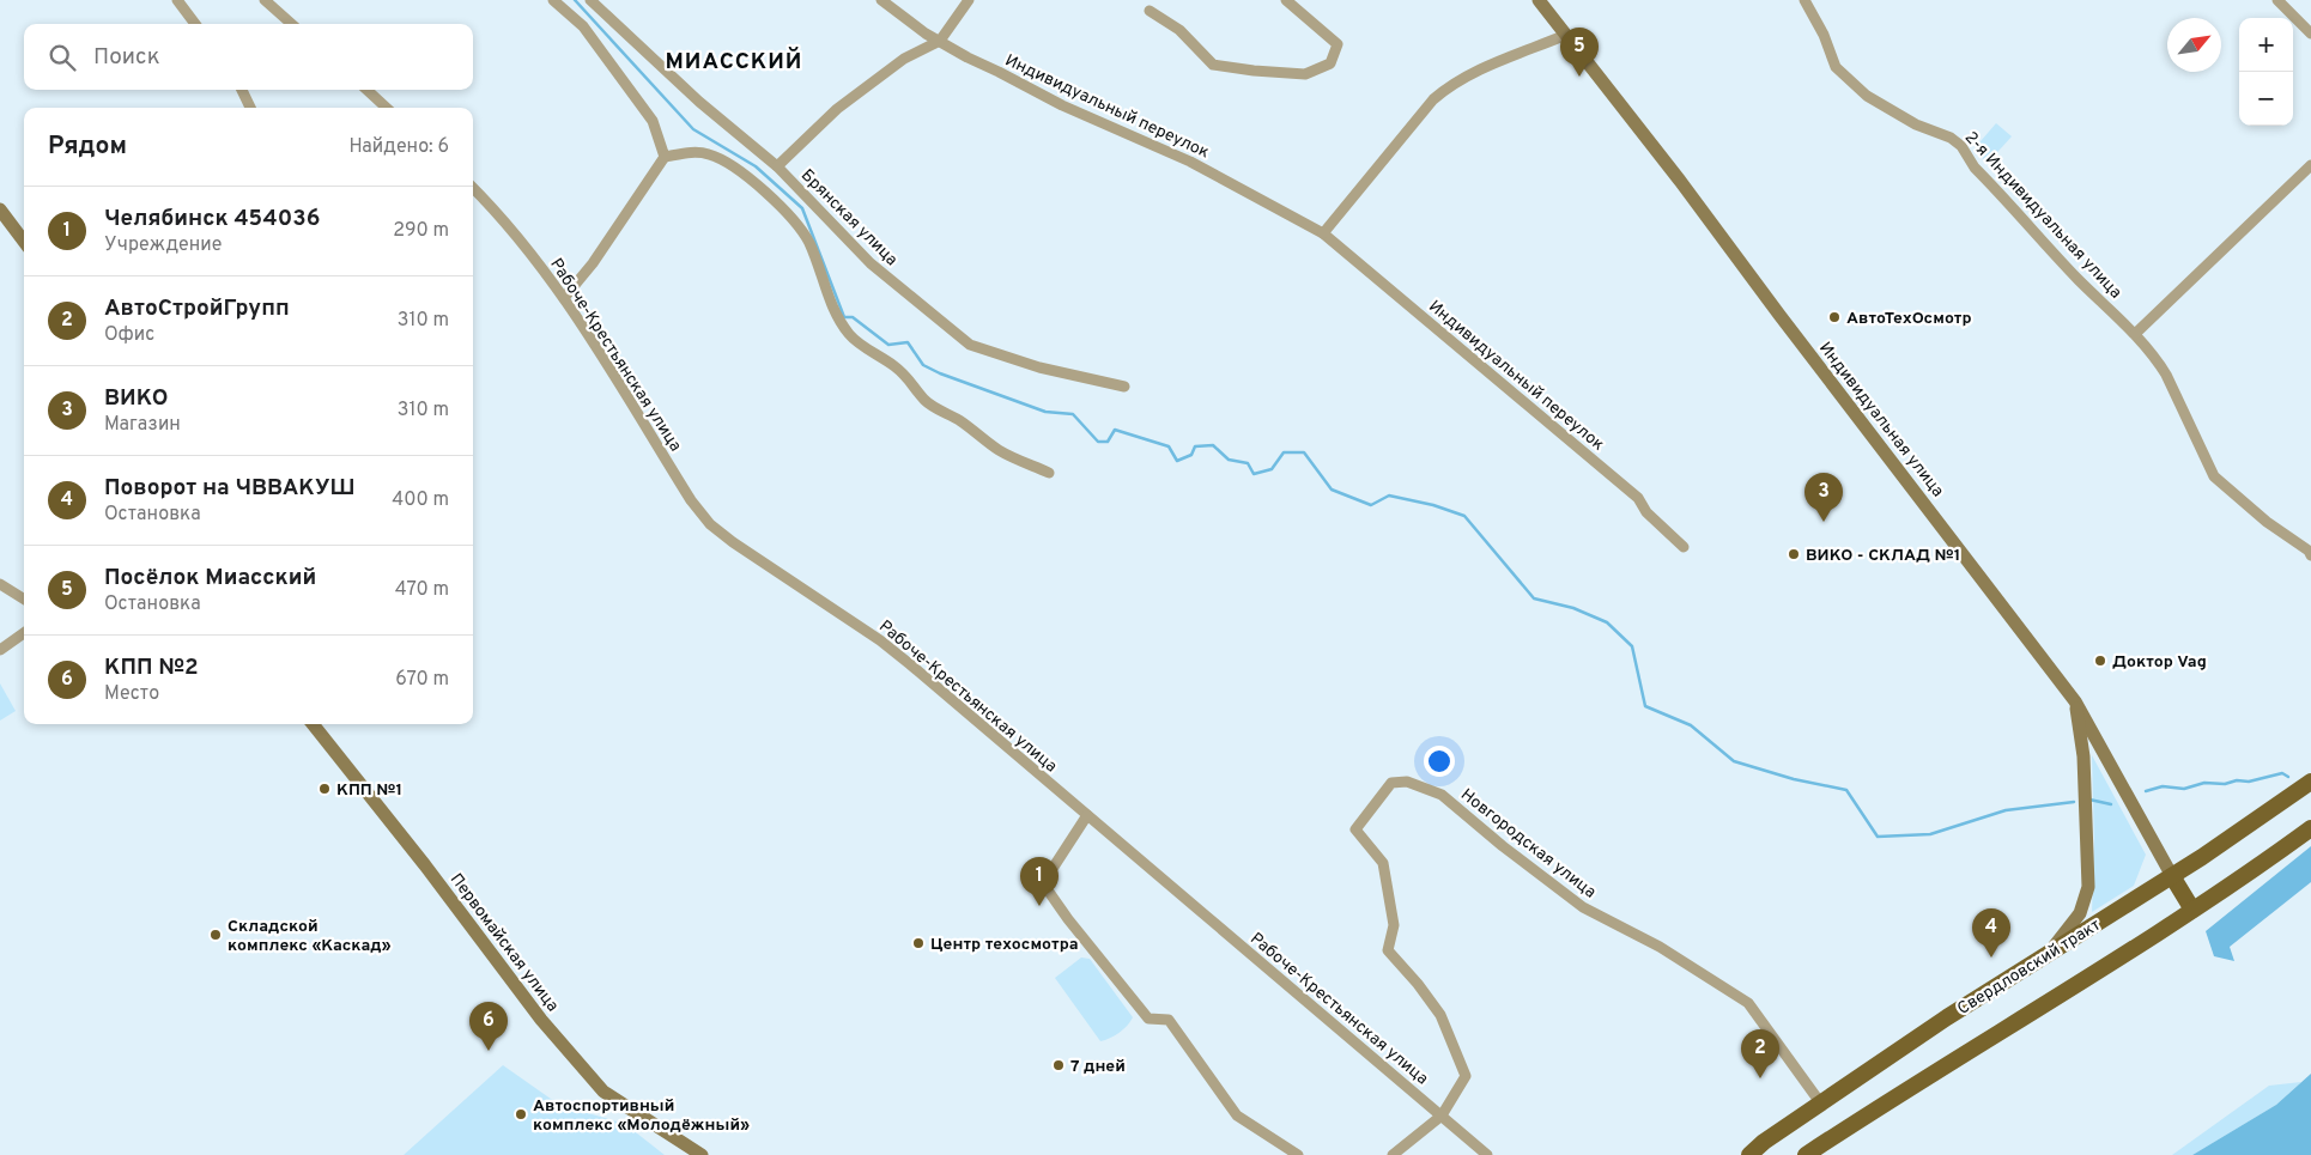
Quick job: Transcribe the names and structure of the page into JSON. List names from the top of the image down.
{
  "streets": {
    "main road": ["Индивидуальная улица", "Первомайская улица", "Свердловский тракт"],
    "street": [
      "Индивидуальный переулок",
      "2-я Индивидуальная улица",
      "Брянская улица",
      "Рабоче-Крестьянская улица",
      "Новгородская улица"
    ]
  },
  "crossings": [
    ["Рабоче-Крестьянская улица", "Новгородская улица"],
    ["Индивидуальная улица", "Свердловский тракт"],
    ["Новгородская улица", "Свердловский тракт"]
  ],
  "districts": ["МИАССКИЙ"],
  "places": [
    "АвтоТехОсмотр",
    "ВИКО - СКЛАД №1",
    "Доктор Vag",
    "КПП №1",
    "Складской комплекс «Каскад»",
    "Центр техосмотра",
    "7 дней",
    "Автоспортивный комплекс «Молодёжный»"
  ],
  "north": "top right",
  "page": {
    "map_buttons": ["+", "−"],
    "search": "Поиск",
    "pins": [
      "5",
      "3",
      "1",
      "4",
      "6",
      "2"
    ],
    "heading": ["Рядом", "Найдено: 6"],
    "list": [
      {
        "mark": "1",
        "name": "Челябинск 454036",
        "note": "Учреждение",
        "value": "290 m"
      },
      {
        "mark": "2",
        "name": "АвтоСтройГрупп",
        "note": "Офис",
        "value": "310 m"
      },
      {
        "mark": "3",
        "name": "ВИКО",
        "note": "Магазин",
        "value": "310 m"
      },
      {
        "mark": "4",
        "name": "Поворот на ЧВВАКУШ",
        "note": "Остановка",
        "value": "400 m"
      },
      {
        "mark": "5",
        "name": "Посёлок Миасский",
        "note": "Остановка",
        "value": "470 m"
      },
      {
        "mark": "6",
        "name": "КПП №2",
        "note": "Место",
        "value": "670 m"
      }
    ]
  }
}
